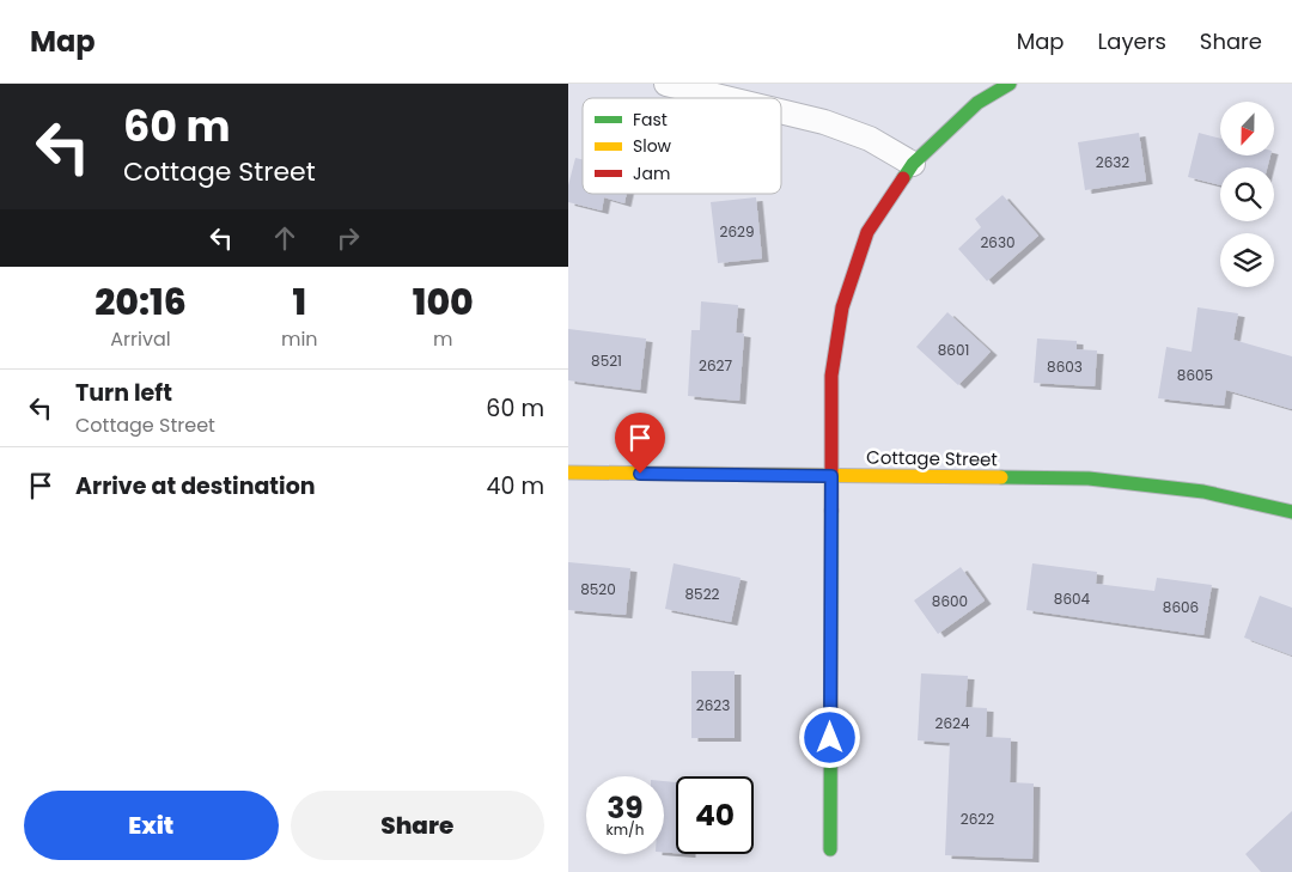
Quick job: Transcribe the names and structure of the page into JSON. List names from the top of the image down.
{
  "streets": {
    "street": ["Cottage Street"]
  },
  "house_numbers": [
    "2632",
    "2629",
    "2630",
    "8601",
    "8521",
    "2627",
    "8603",
    "8605",
    "8520",
    "8522",
    "8604",
    "8600",
    "8606",
    "2623",
    "2624",
    "2622"
  ],
  "legend": ["Fast", "Slow", "Jam"],
  "north": "bottom",
  "page": {
    "header": "Map",
    "nav": ["Map", "Layers", "Share"],
    "turn": ["60 m", "Cottage Street"],
    "eta": [
      "20:16",
      "Arrival",
      "1",
      "min",
      "100",
      "m"
    ],
    "list": [
      {
        "name": "Turn left",
        "note": "Cottage Street",
        "value": "60 m"
      },
      {
        "name": "Arrive at destination",
        "value": "40 m"
      }
    ],
    "speed": "39 km/h",
    "limit": "40",
    "buttons": ["Exit", "Share"]
  }
}
